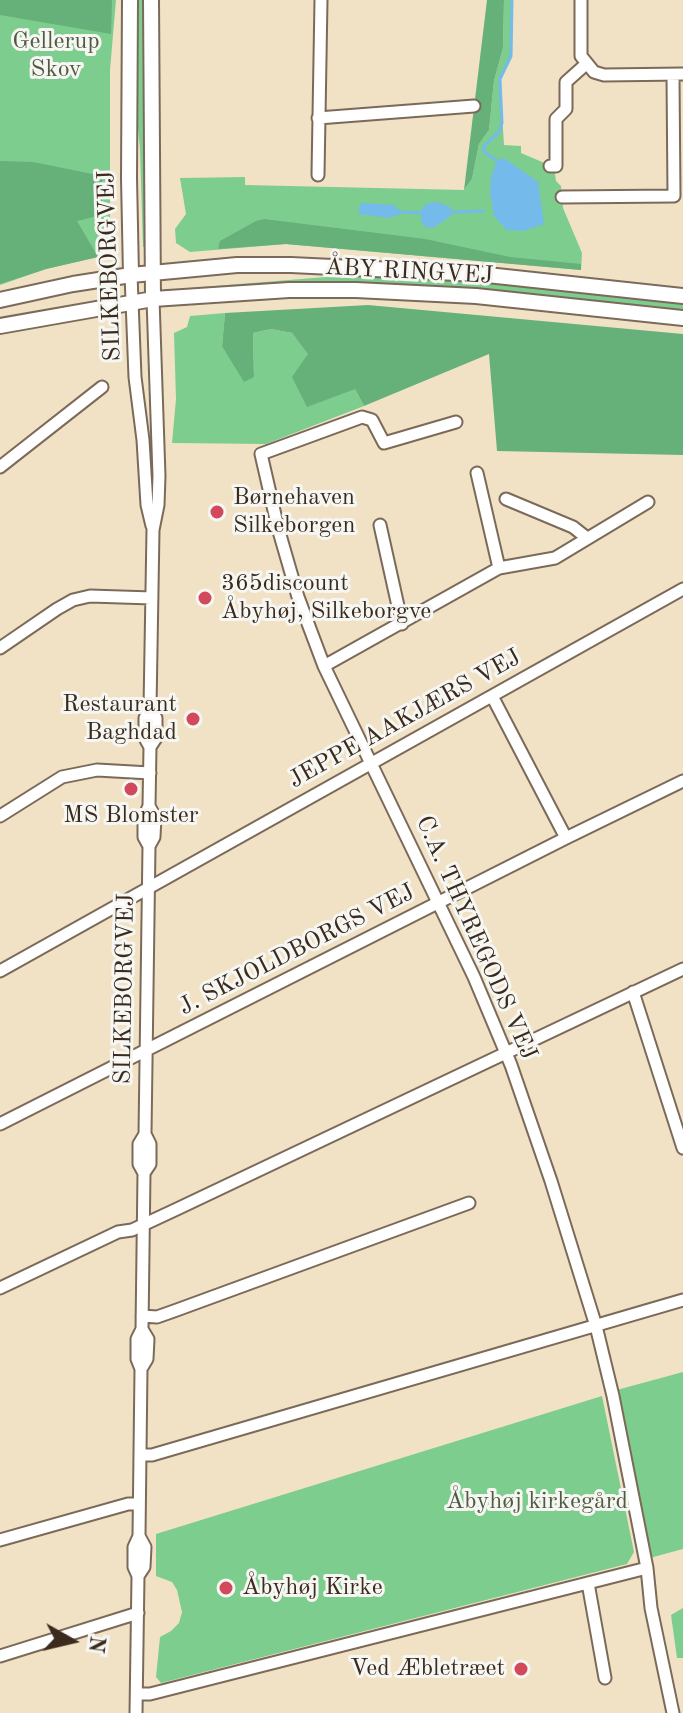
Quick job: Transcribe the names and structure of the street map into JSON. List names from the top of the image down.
{
  "streets": {
    "main road": ["SILKEBORGVEJ", "ÅBY RINGVEJ"],
    "street": ["JEPPE AAKJÆRS VEJ", "C.A. THYREGODS VEJ", "J. SKJOLDBORGS VEJ"]
  },
  "crossings": [
    ["SILKEBORGVEJ", "ÅBY RINGVEJ"],
    ["SILKEBORGVEJ", "JEPPE AAKJÆRS VEJ"],
    ["SILKEBORGVEJ", "J. SKJOLDBORGS VEJ"],
    ["JEPPE AAKJÆRS VEJ", "C.A. THYREGODS VEJ"],
    ["C.A. THYREGODS VEJ", "J. SKJOLDBORGS VEJ"]
  ],
  "parks": ["Gellerup Skov", "Åbyhøj kirkegård"],
  "places": [
    "Børnehaven Silkeborgen",
    "365discount Åbyhøj, Silkeborgve",
    "Restaurant Baghdad",
    "MS Blomster",
    "Åbyhøj Kirke",
    "Ved Æbletræet"
  ],
  "north": "right"
}
